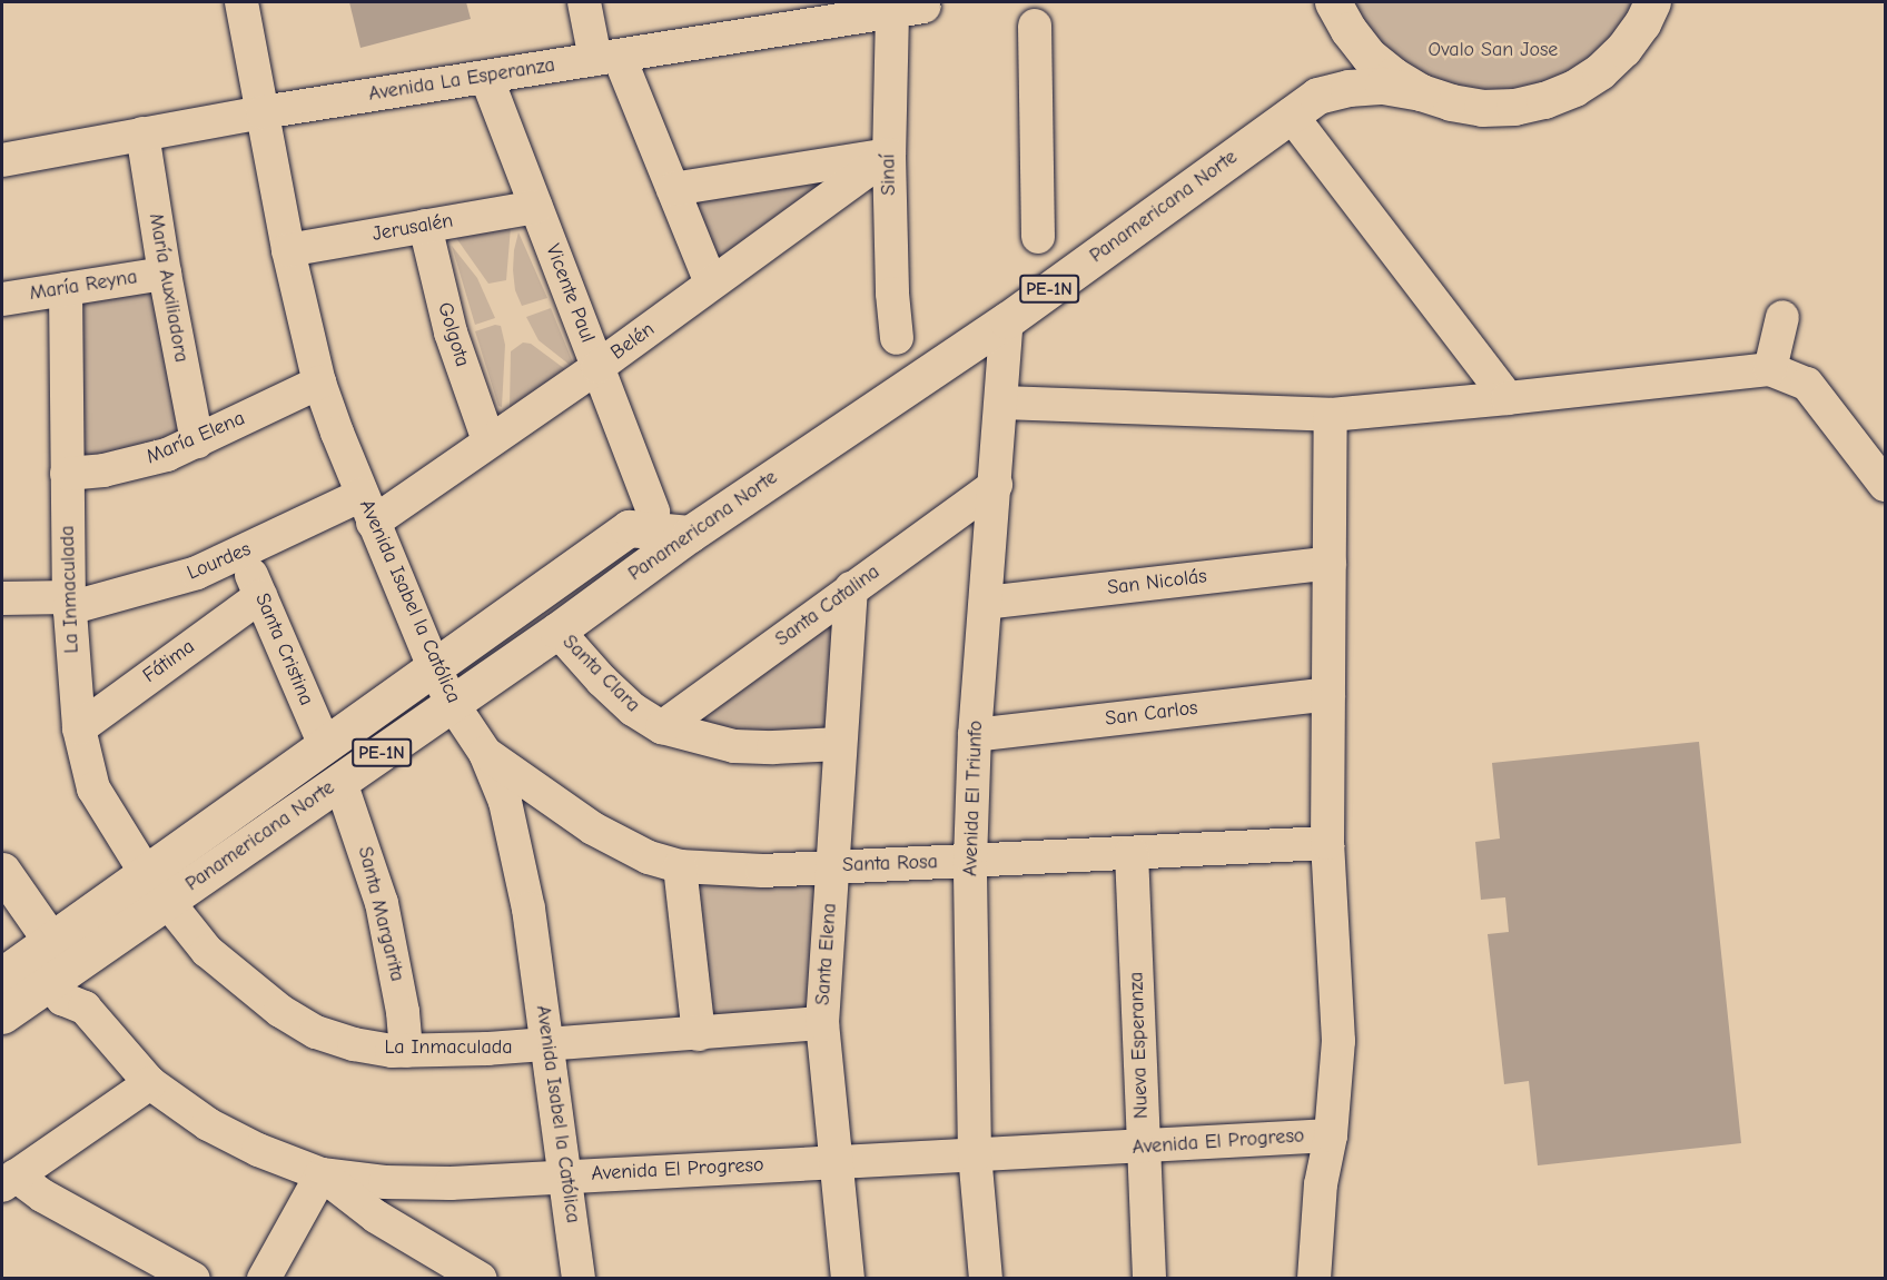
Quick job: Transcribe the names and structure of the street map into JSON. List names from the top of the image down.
{
  "streets": {
    "main road": ["Panamericana Norte", "PE-1N", "Avenida El Progreso"],
    "street": [
      "Avenida La Esperanza",
      "Sinaí",
      "Jerusalén",
      "María Reyna",
      "María Auxiliadora",
      "Vicente Paul",
      "Golgota",
      "Belén",
      "María Elena",
      "Lourdes",
      "San Nicolás",
      "La Inmaculada",
      "Avenida Isabel la Católica",
      "Santa Catalina",
      "Santa Cristina",
      "Fátima",
      "Santa Clara",
      "San Carlos",
      "Avenida El Triunfo",
      "Santa Rosa",
      "Santa Margarita",
      "Santa Elena",
      "Nueva Esperanza"
    ]
  },
  "crossings": [
    ["Avenida La Esperanza", "Sinaí"],
    ["Avenida La Esperanza", "María Auxiliadora"],
    ["Avenida La Esperanza", "Vicente Paul"],
    ["Avenida La Esperanza", "Avenida Isabel la Católica"],
    ["Sinaí", "Belén"],
    ["Panamericana Norte", "PE-1N"],
    ["Panamericana Norte", "Vicente Paul"],
    ["Panamericana Norte", "La Inmaculada"],
    ["Panamericana Norte", "Avenida Isabel la Católica"],
    ["Panamericana Norte", "Santa Cristina"],
    ["Panamericana Norte", "Santa Clara"],
    ["Panamericana Norte", "Avenida El Triunfo"],
    ["Panamericana Norte", "Santa Margarita"],
    ["Panamericana Norte", "Avenida El Progreso"],
    ["Jerusalén", "Vicente Paul"],
    ["Jerusalén", "Golgota"],
    ["Jerusalén", "Avenida Isabel la Católica"],
    ["María Reyna", "María Auxiliadora"],
    ["María Reyna", "La Inmaculada"],
    ["María Auxiliadora", "María Elena"],
    ["Vicente Paul", "Belén"],
    ["Golgota", "Belén"],
    ["Belén", "Lourdes"],
    ["Belén", "Avenida Isabel la Católica"],
    ["María Elena", "La Inmaculada"],
    ["María Elena", "Avenida Isabel la Católica"],
    ["Lourdes", "La Inmaculada"],
    ["Lourdes", "Avenida Isabel la Católica"],
    ["Lourdes", "Santa Cristina"],
    ["San Nicolás", "Avenida El Triunfo"],
    ["La Inmaculada", "Avenida Isabel la Católica"],
    ["La Inmaculada", "Fátima"],
    ["La Inmaculada", "Santa Margarita"],
    ["La Inmaculada", "Santa Elena"],
    ["Avenida Isabel la Católica", "Santa Rosa"],
    ["Avenida Isabel la Católica", "Avenida El Progreso"],
    ["Santa Catalina", "Santa Clara"],
    ["Santa Catalina", "Avenida El Triunfo"],
    ["Santa Catalina", "Santa Elena"],
    ["Santa Cristina", "Fátima"],
    ["Santa Clara", "Santa Elena"],
    ["San Carlos", "Avenida El Triunfo"],
    ["Avenida El Triunfo", "Santa Rosa"],
    ["Avenida El Triunfo", "Avenida El Progreso"],
    ["Santa Rosa", "Santa Elena"],
    ["Santa Rosa", "Nueva Esperanza"],
    ["Santa Elena", "Avenida El Progreso"],
    ["Nueva Esperanza", "Avenida El Progreso"]
  ],
  "parks": ["Ovalo San Jose"]
}
